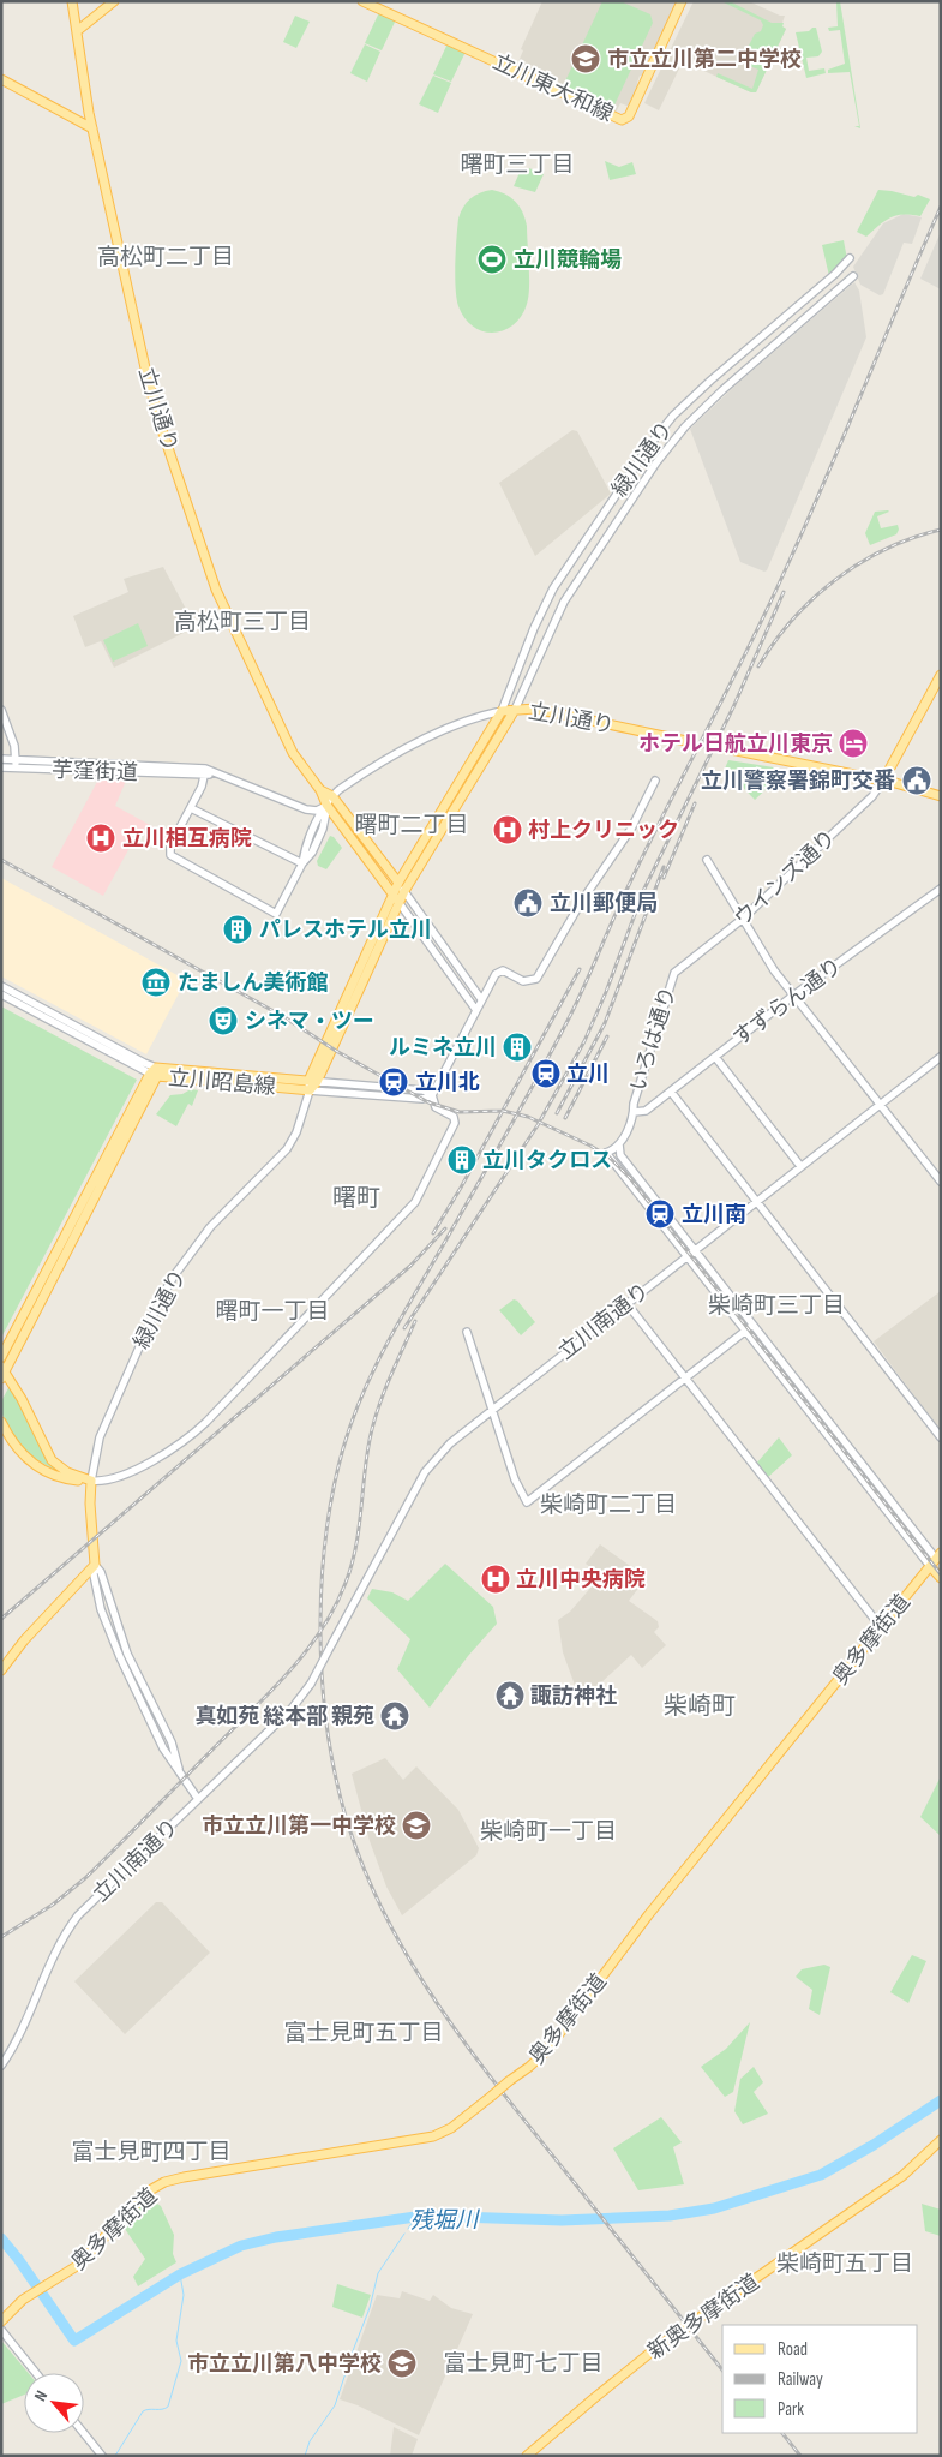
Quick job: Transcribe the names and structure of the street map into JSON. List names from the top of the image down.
{
  "streets": {
    "main road": [
      "立川東大和線",
      "立川通り",
      "緑川通り",
      "立川昭島線",
      "奥多摩街道",
      "新奥多摩街道"
    ],
    "street": [
      "芋窪街道",
      "ウインズ通り",
      "すずらん通り",
      "いろは通り",
      "立川南通り"
    ]
  },
  "crossings": [
    ["立川通り", "緑川通り"],
    ["緑川通り", "立川昭島線"],
    ["緑川通り", "立川南通り"],
    ["ウインズ通り", "いろは通り"],
    ["すずらん通り", "いろは通り"]
  ],
  "districts": [
    "曙町三丁目",
    "高松町二丁目",
    "高松町三丁目",
    "曙町二丁目",
    "曙町",
    "柴崎町三丁目",
    "曙町一丁目",
    "柴崎町二丁目",
    "柴崎町",
    "柴崎町一丁目",
    "富士見町五丁目",
    "富士見町四丁目",
    "柴崎町五丁目",
    "富士見町七丁目"
  ],
  "water": ["残堀川"],
  "places": {
    "school or university": ["市立立川第二中学校", "市立立川第一中学校", "市立立川第八中学校"],
    "sports": ["立川競輪場"],
    "hotel": ["ホテル日航立川東京"],
    "public building": ["立川警察署錦町交番", "立川郵便局"],
    "hospital": ["村上クリニック", "立川相互病院", "立川中央病院"],
    "building": ["パレスホテル立川", "ルミネ立川", "立川タクロス"],
    "museum": ["たましん美術館"],
    "theatre": ["シネマ・ツー"],
    "station": ["立川", "立川北", "立川南"],
    "temple": ["諏訪神社", "真如苑 総本部 親苑"]
  },
  "legend": ["Road", "Railway", "Park"],
  "north": "top left"
}
